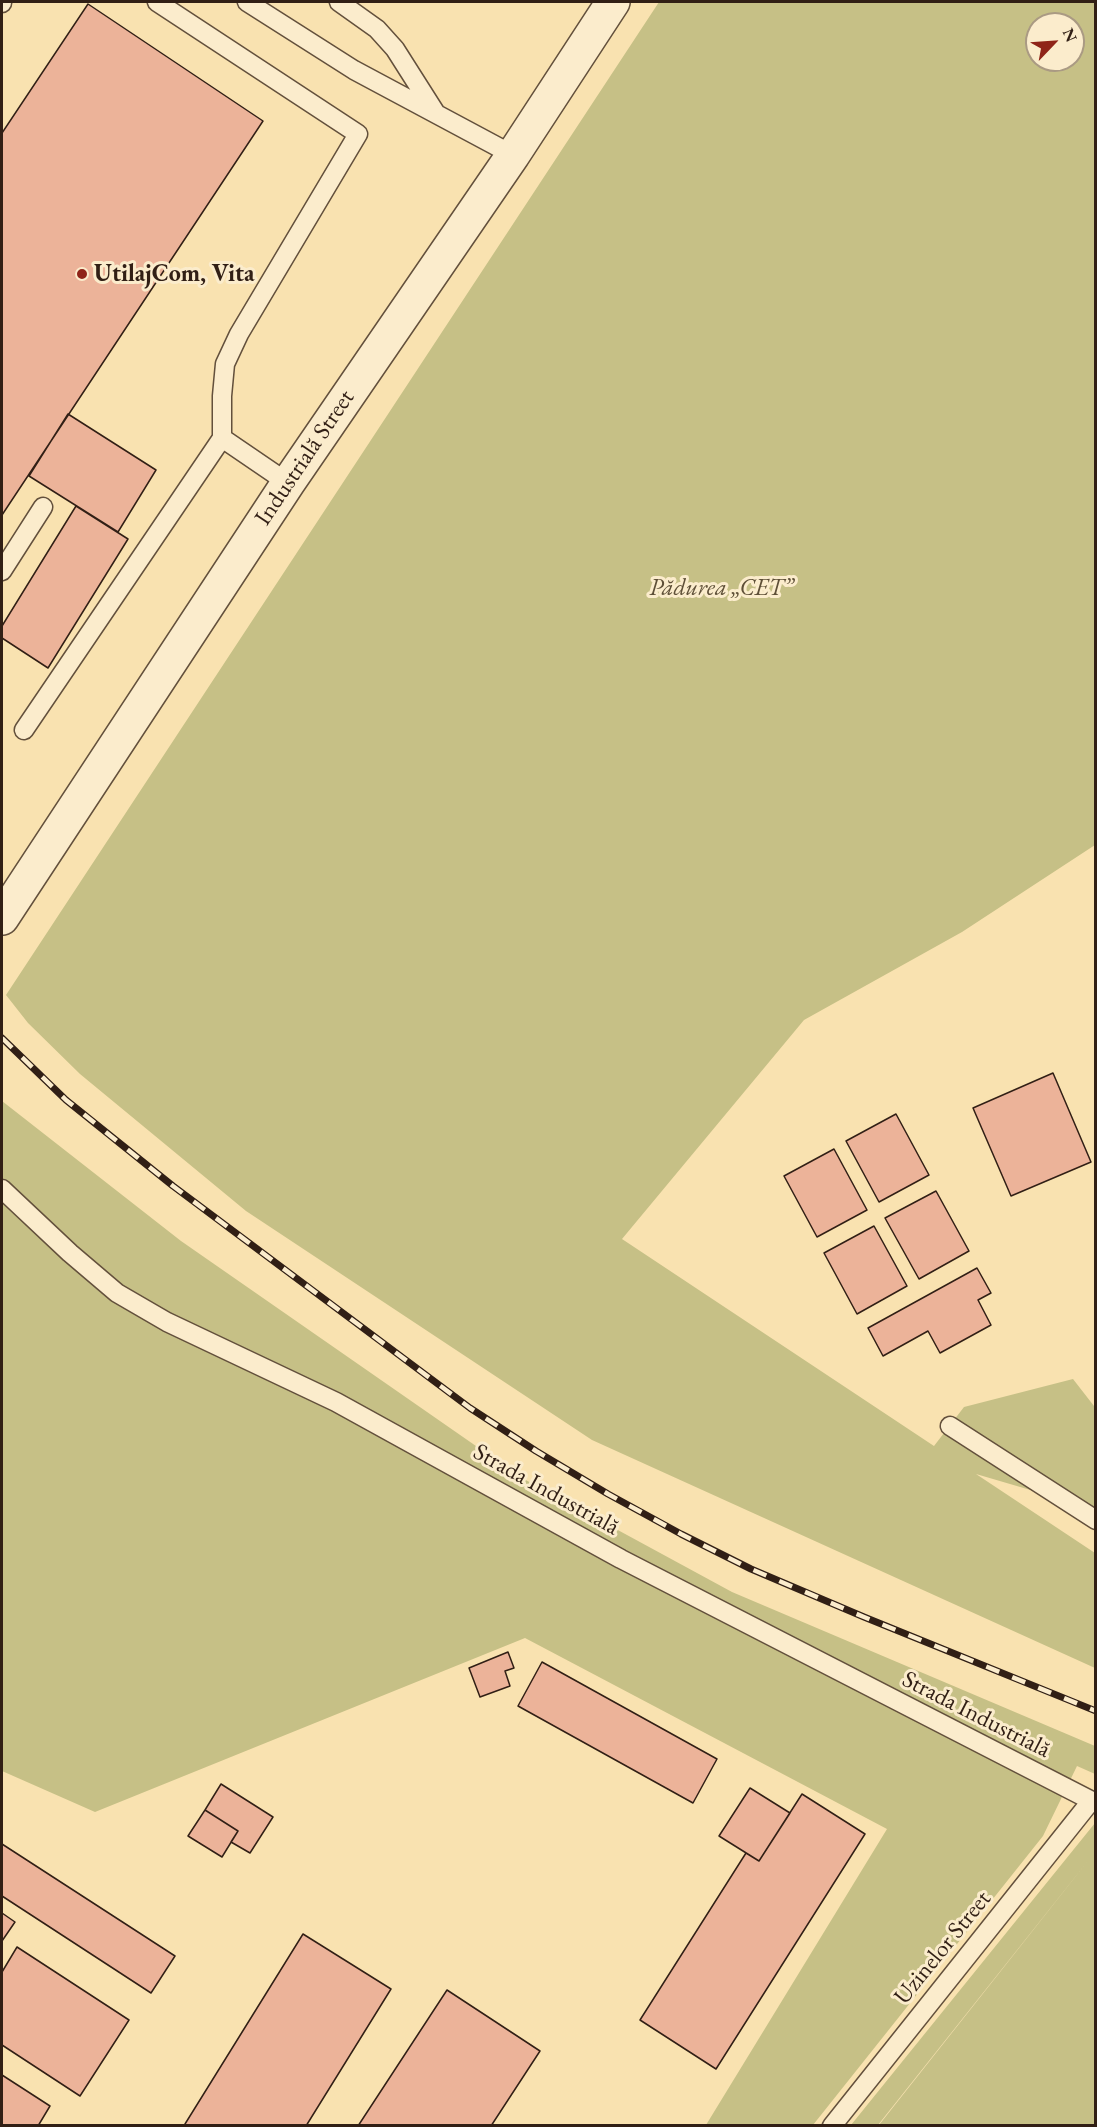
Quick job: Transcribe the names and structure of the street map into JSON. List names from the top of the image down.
{
  "streets": {
    "street": ["Industrială Street"],
    "lane": ["Strada Industrială", "Uzinelor Street"]
  },
  "crossings": [
    ["Strada Industrială", "Uzinelor Street"]
  ],
  "parks": ["Pădurea „CET”"],
  "places": ["UtilajCom, Vita"],
  "north": "top right"
}
